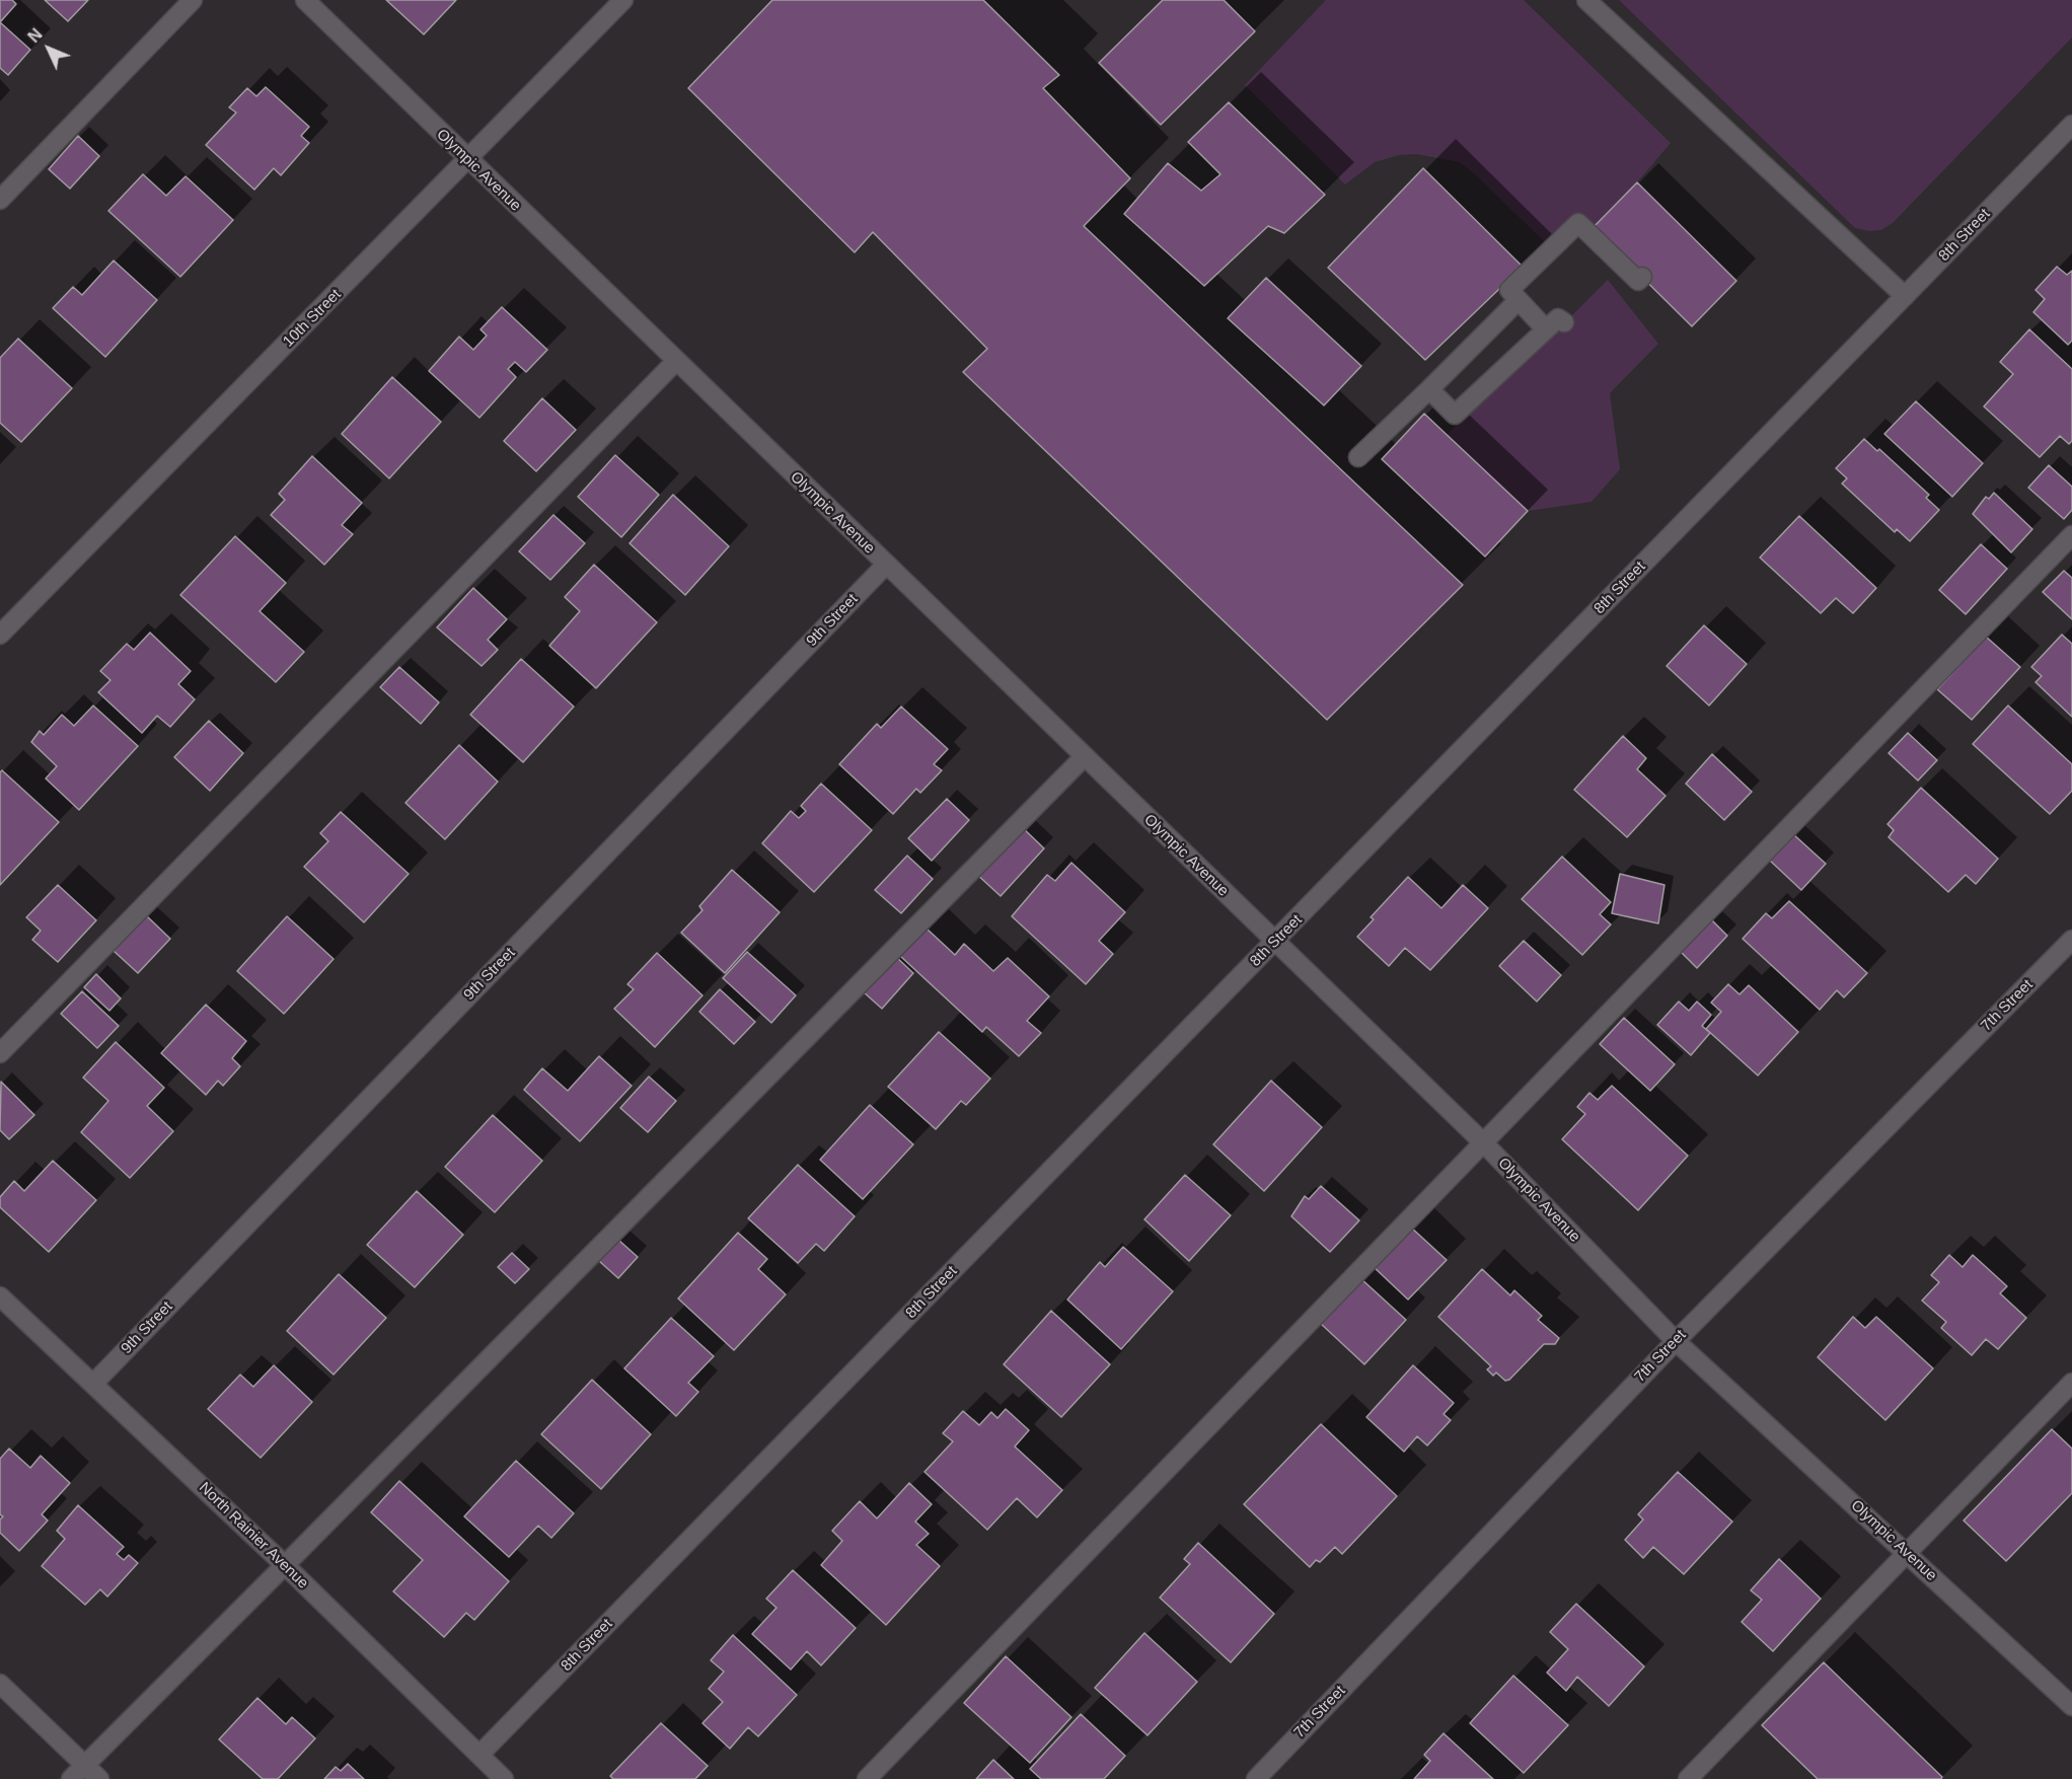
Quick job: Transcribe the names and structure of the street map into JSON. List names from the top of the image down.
{
  "streets": {
    "street": [
      "Olympic Avenue",
      "8th Street",
      "10th Street",
      "9th Street",
      "7th Street",
      "North Rainier Avenue"
    ]
  },
  "crossings": [
    ["Olympic Avenue", "8th Street"],
    ["Olympic Avenue", "10th Street"],
    ["Olympic Avenue", "9th Street"],
    ["Olympic Avenue", "7th Street"],
    ["8th Street", "North Rainier Avenue"],
    ["9th Street", "North Rainier Avenue"]
  ],
  "north": "top left"
}
